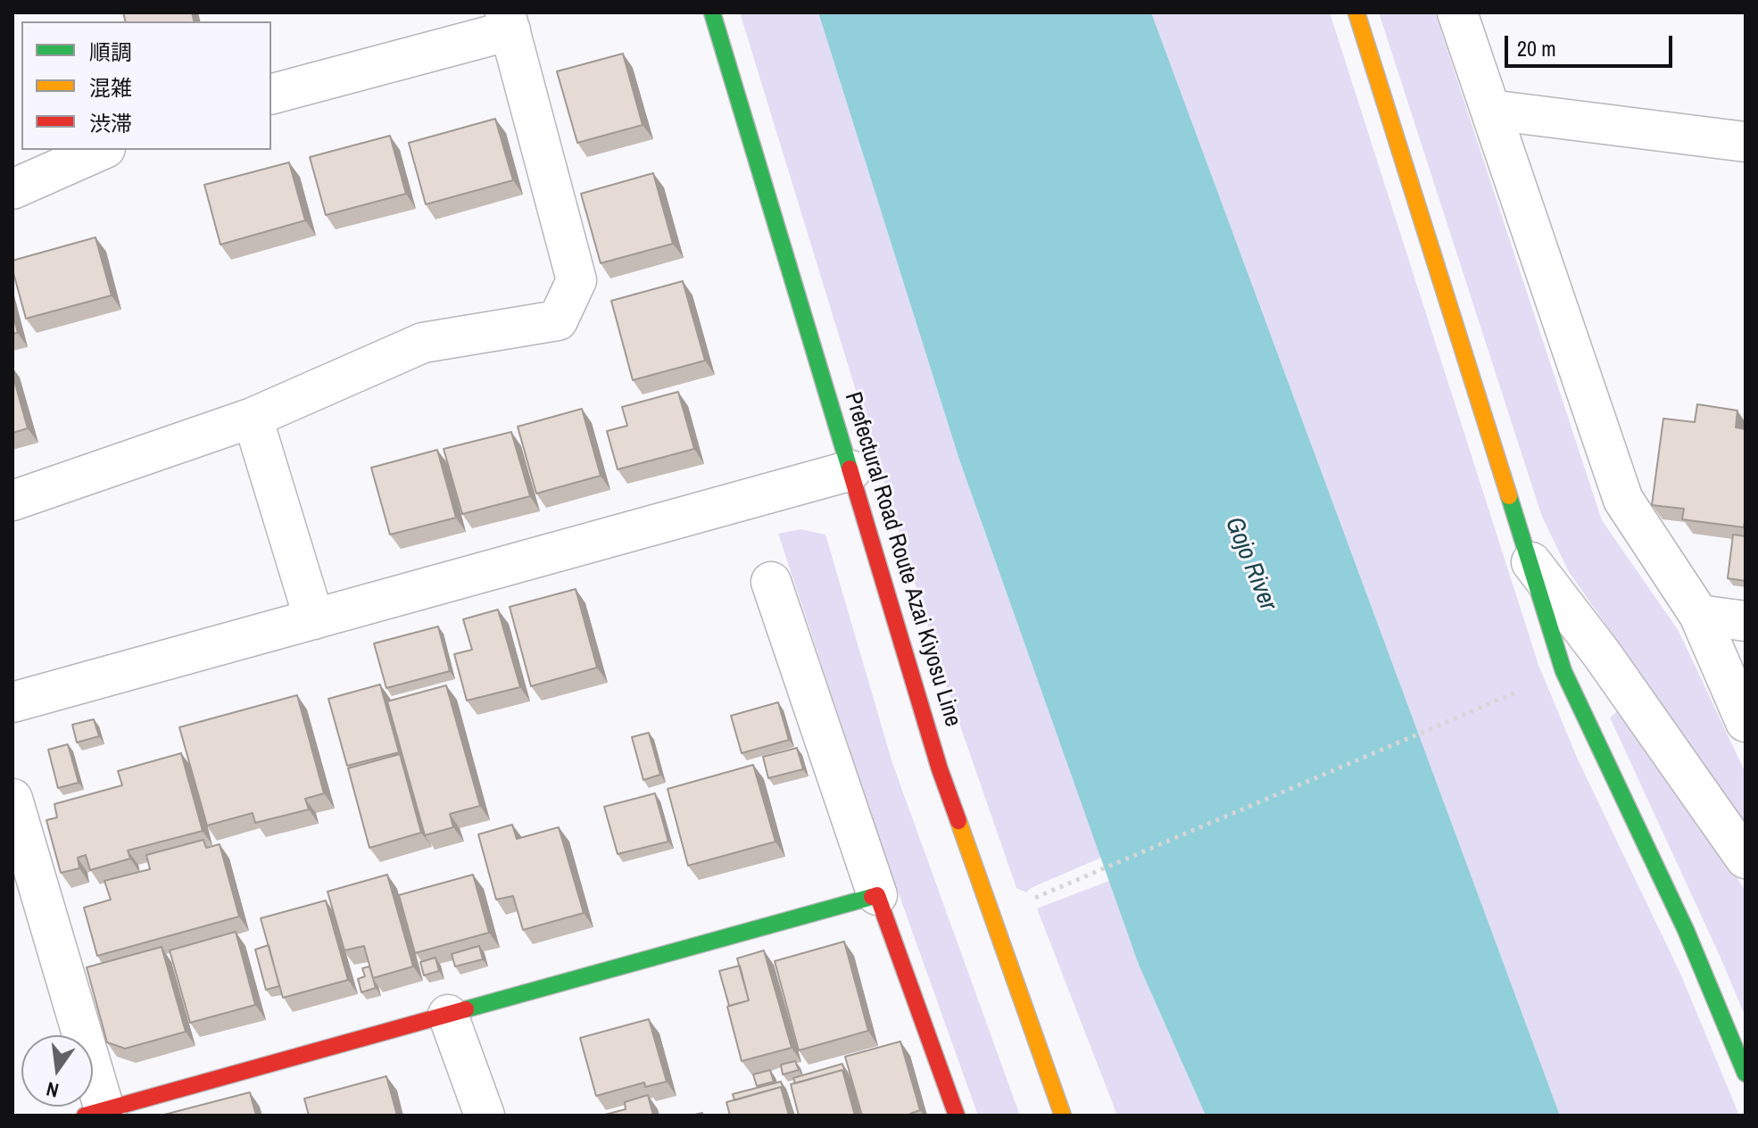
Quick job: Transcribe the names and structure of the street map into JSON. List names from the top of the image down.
{
  "streets": {
    "street": ["Prefectural Road Route Azai Kiyosu Line"]
  },
  "water": ["Gojo River"],
  "legend": ["順調", "混雑", "渋滞"],
  "scale_bar": "20 m",
  "north": "bottom"
}
